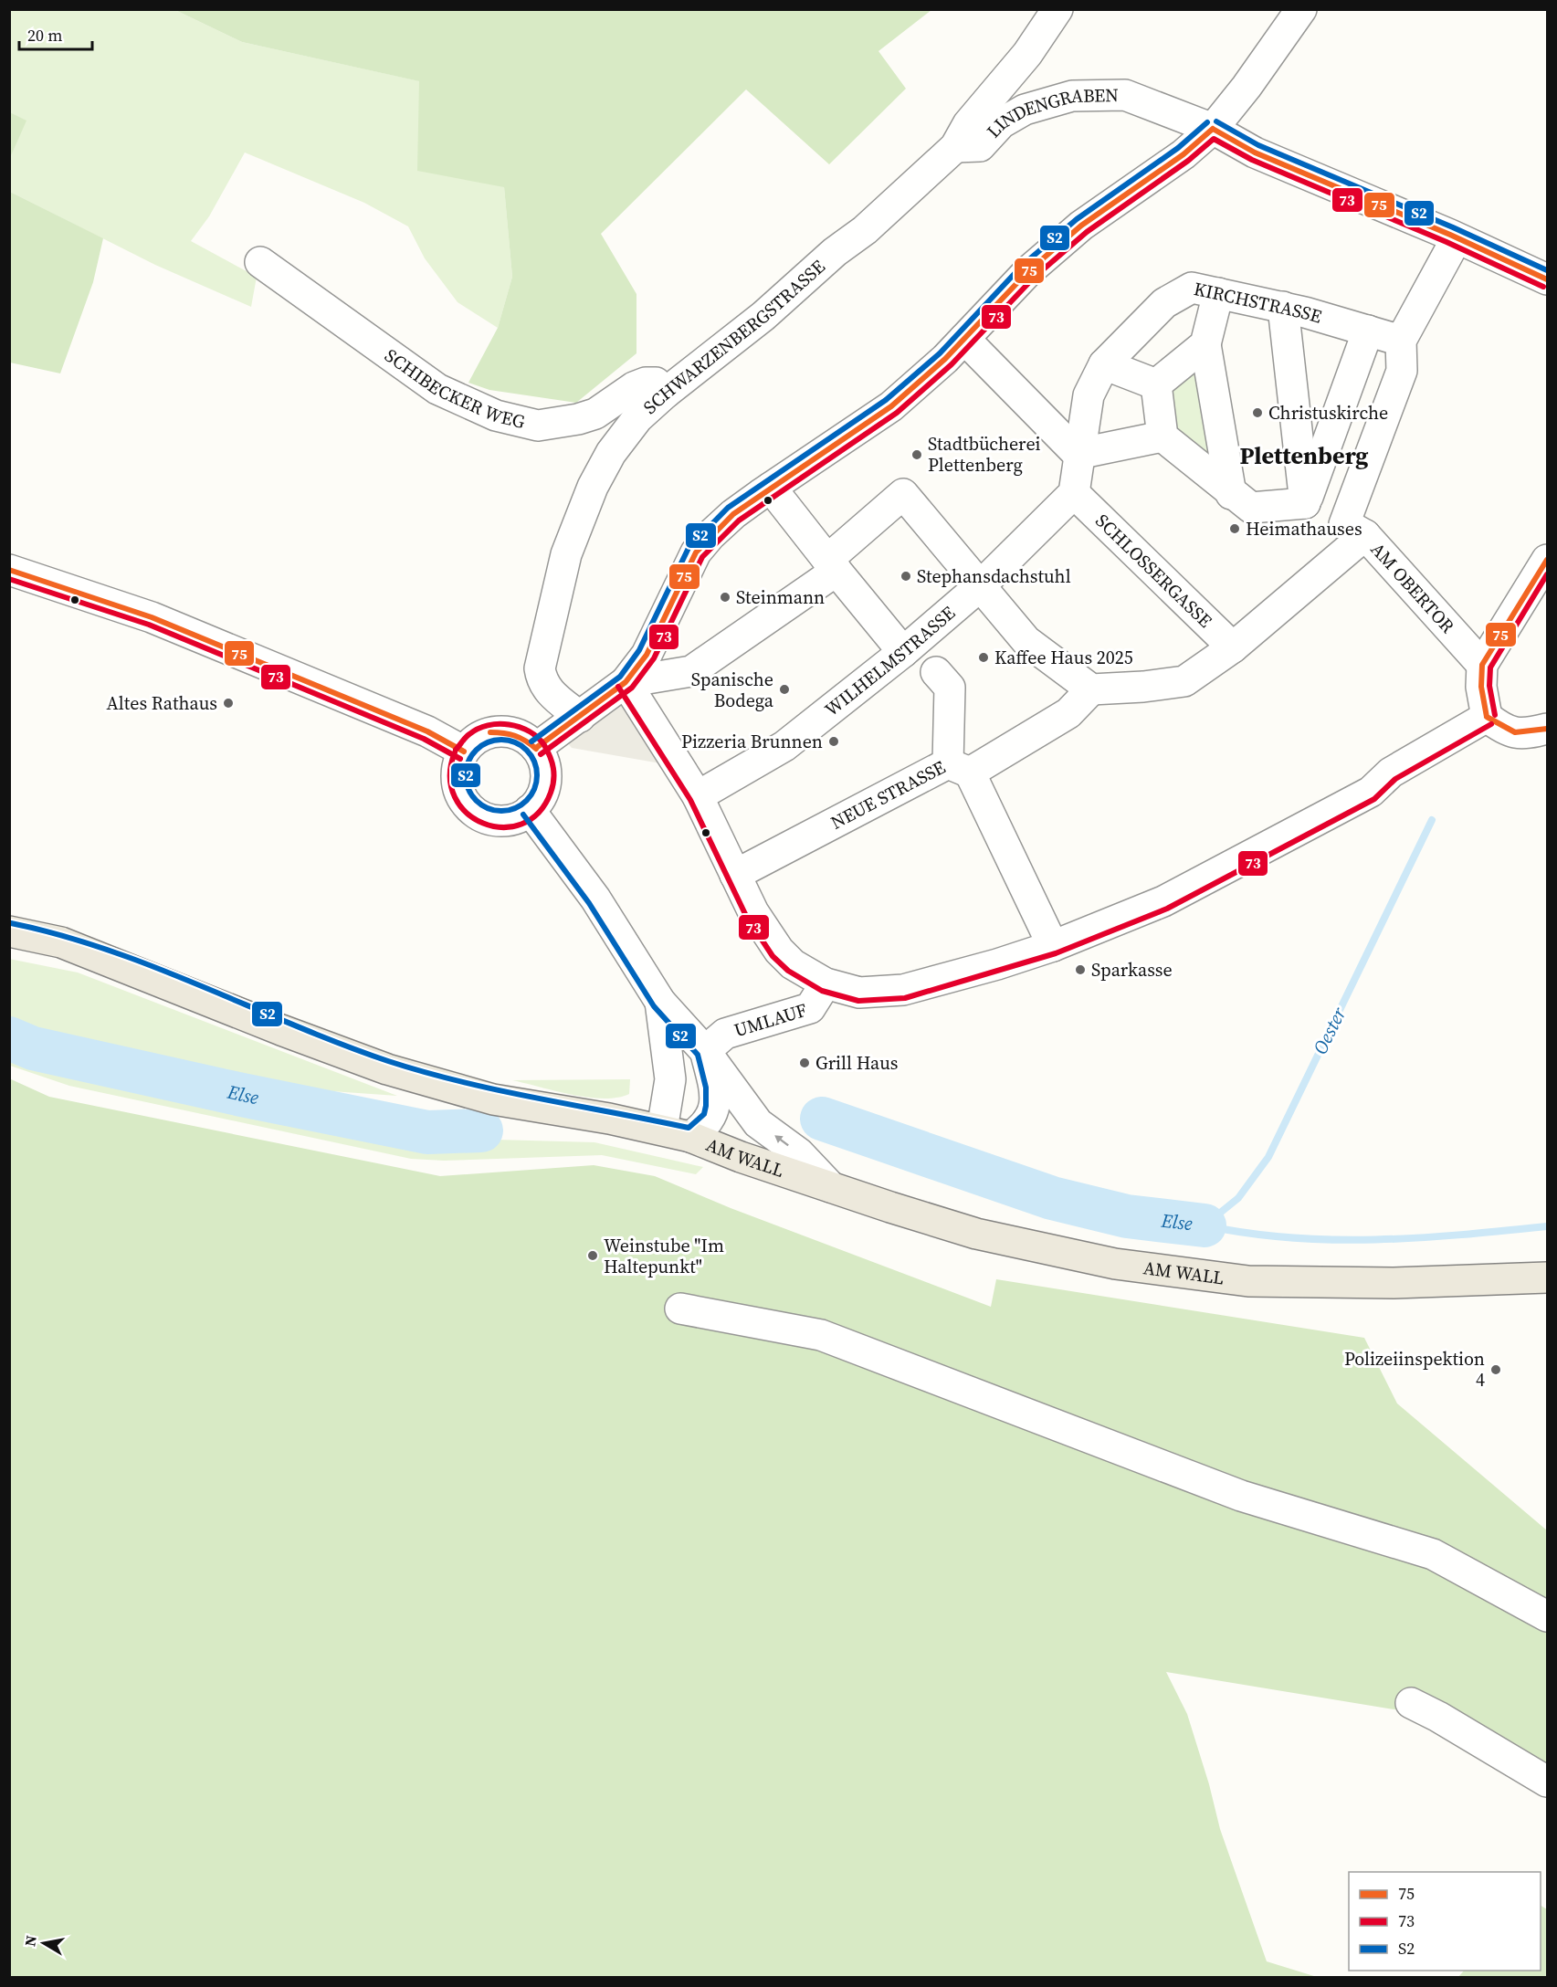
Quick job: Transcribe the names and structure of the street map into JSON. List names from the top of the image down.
{
  "streets": {
    "main road": ["AM WALL"],
    "street": [
      "LINDENGRABEN",
      "KIRCHSTRASSE",
      "SCHWARZENBERGSTRASSE",
      "SCHIBECKER WEG",
      "SCHLOSSERGASSE",
      "AM OBERTOR",
      "WILHELMSTRASSE",
      "NEUE STRASSE",
      "UMLAUF"
    ]
  },
  "crossings": [
    ["LINDENGRABEN", "SCHWARZENBERGSTRASSE"],
    ["KIRCHSTRASSE", "SCHLOSSERGASSE"],
    ["KIRCHSTRASSE", "WILHELMSTRASSE"],
    ["SCHWARZENBERGSTRASSE", "SCHIBECKER WEG"],
    ["SCHLOSSERGASSE", "WILHELMSTRASSE"],
    ["UMLAUF", "AM WALL"]
  ],
  "districts": ["Plettenberg"],
  "water": ["Oester", "Else"],
  "places": [
    "Christuskirche",
    "Stadtbücherei Plettenberg",
    "Heimathauses",
    "Stephansdachstuhl",
    "Steinmann",
    "Kaffee Haus 2025",
    "Spanische Bodega",
    "Altes Rathaus",
    "Pizzeria Brunnen",
    "Sparkasse",
    "Grill Haus",
    "Weinstube \"Im Haltepunkt\"",
    "Polizeiinspektion 4"
  ],
  "lines": ["transit line S2", "transit line 75", "transit line 73"],
  "legend": ["75", "73", "S2"],
  "scale_bar": "20 m",
  "north": "left"
}
